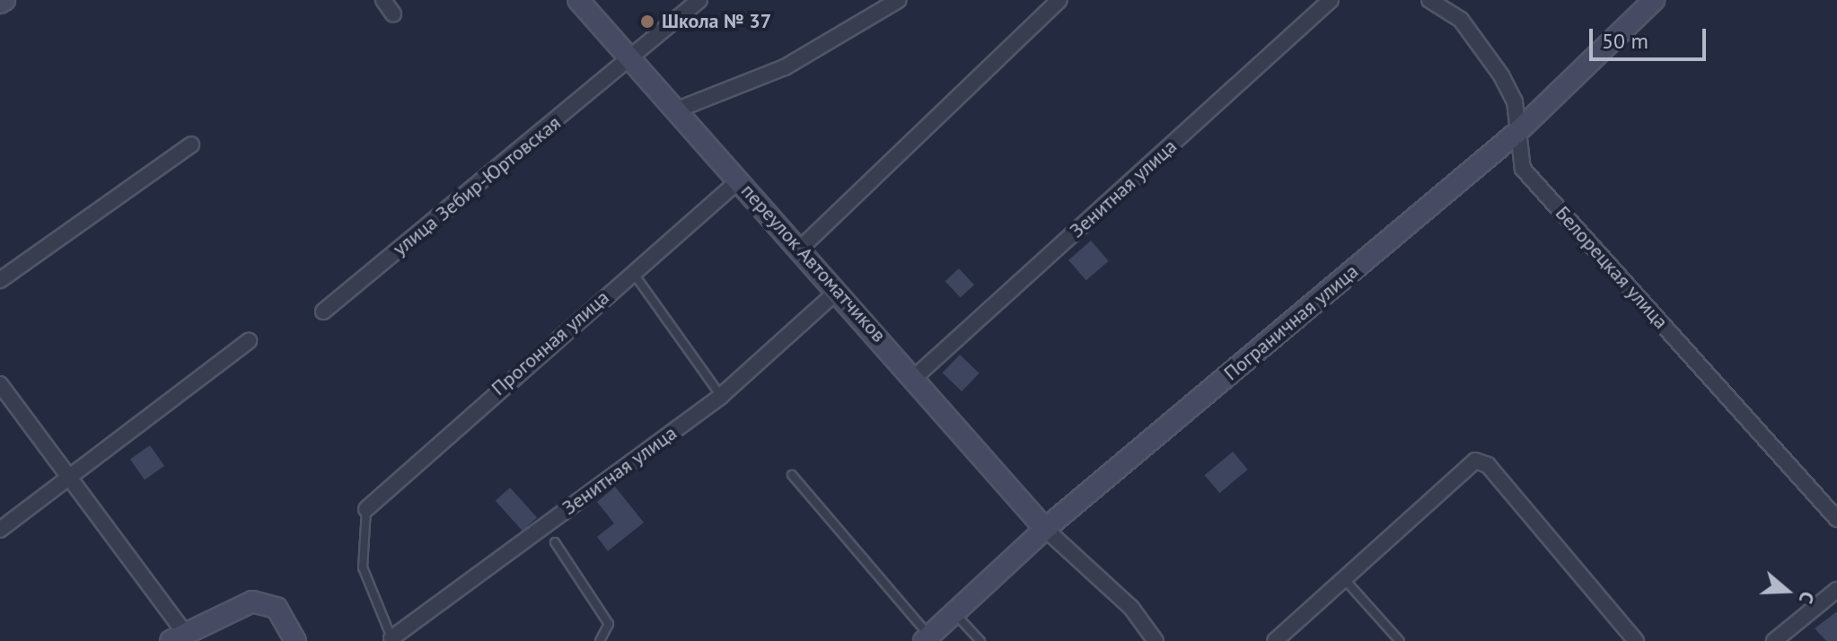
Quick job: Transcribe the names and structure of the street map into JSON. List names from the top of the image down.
{
  "streets": {
    "street": [
      "улица Зебир-Юртовская",
      "Зенитная улица",
      "переулок Автоматчиков",
      "Белорецкая улица",
      "Пограничная улица",
      "Прогонная улица"
    ]
  },
  "crossings": [
    ["улица Зебир-Юртовская", "переулок Автоматчиков"],
    ["Зенитная улица", "переулок Автоматчиков"],
    ["переулок Автоматчиков", "Пограничная улица"],
    ["переулок Автоматчиков", "Прогонная улица"],
    ["Белорецкая улица", "Пограничная улица"]
  ],
  "places": ["Школа № 37"],
  "scale_bar": "50 m",
  "north": "right"
}
